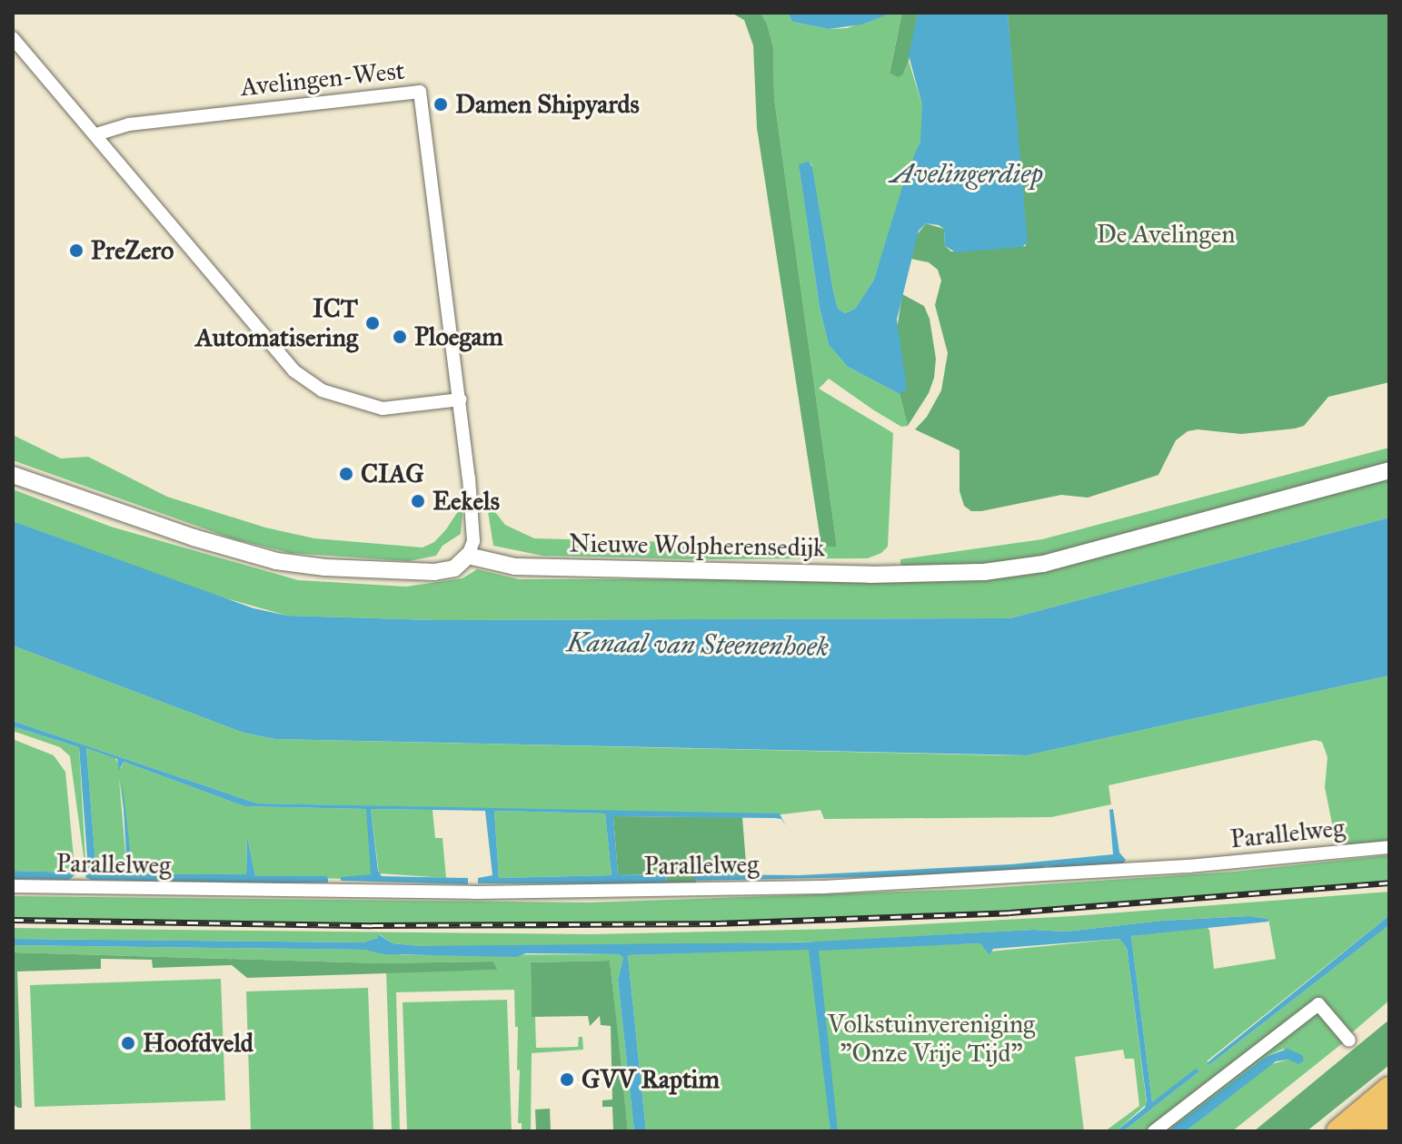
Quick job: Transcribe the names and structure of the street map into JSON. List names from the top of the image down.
{
  "streets": {
    "street": ["Avelingen-West", "Nieuwe Wolpherensedijk", "Parallelweg"]
  },
  "crossings": [
    ["Avelingen-West", "Nieuwe Wolpherensedijk"]
  ],
  "water": ["Avelingerdiep", "Kanaal van Steenenhoek"],
  "parks": ["De Avelingen", "Volkstuinvereniging \"Onze Vrije Tijd\""],
  "places": [
    "Damen Shipyards",
    "PreZero",
    "ICT Automatisering",
    "Ploegam",
    "CIAG",
    "Eekels",
    "Hoofdveld",
    "GVV Raptim"
  ]
}
